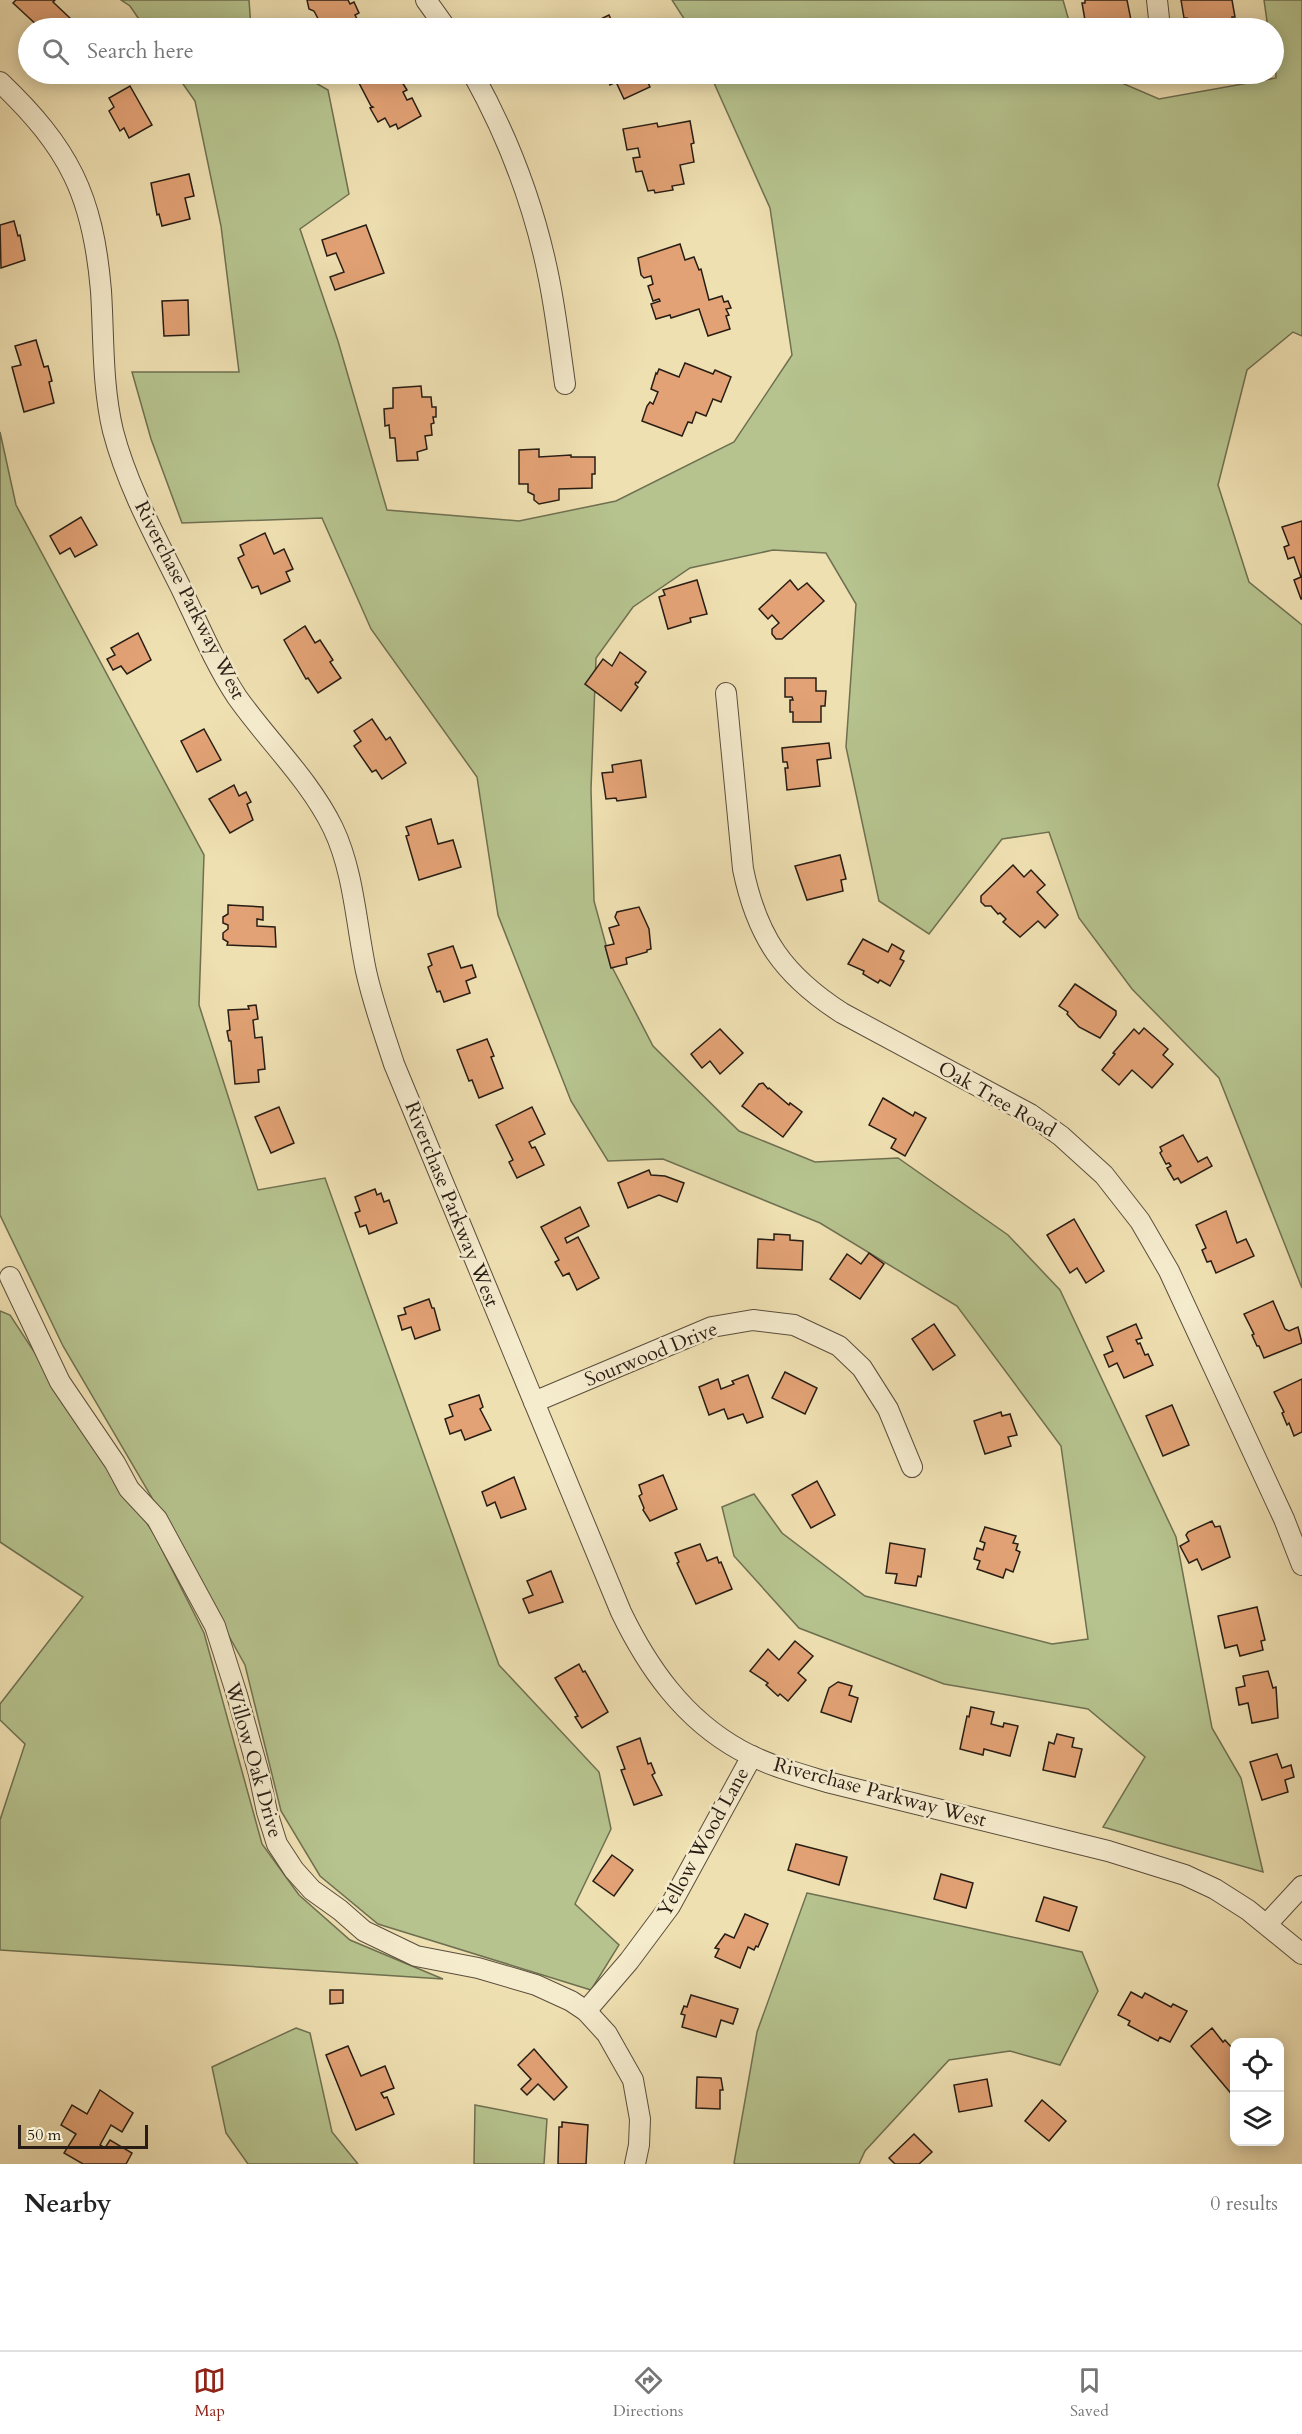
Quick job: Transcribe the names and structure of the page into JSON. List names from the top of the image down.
{
  "streets": {
    "street": [
      "Riverchase Parkway West",
      "Oak Tree Road",
      "Sourwood Drive",
      "Willow Oak Drive",
      "Yellow Wood Lane"
    ]
  },
  "crossings": [
    ["Riverchase Parkway West", "Sourwood Drive"],
    ["Riverchase Parkway West", "Yellow Wood Lane"],
    ["Willow Oak Drive", "Yellow Wood Lane"]
  ],
  "scale_bar": "50 m",
  "page": {
    "search": "Search here",
    "scale": "50 m",
    "heading": ["Nearby", "0 results"],
    "nav": ["Map", "Directions", "Saved"]
  }
}
